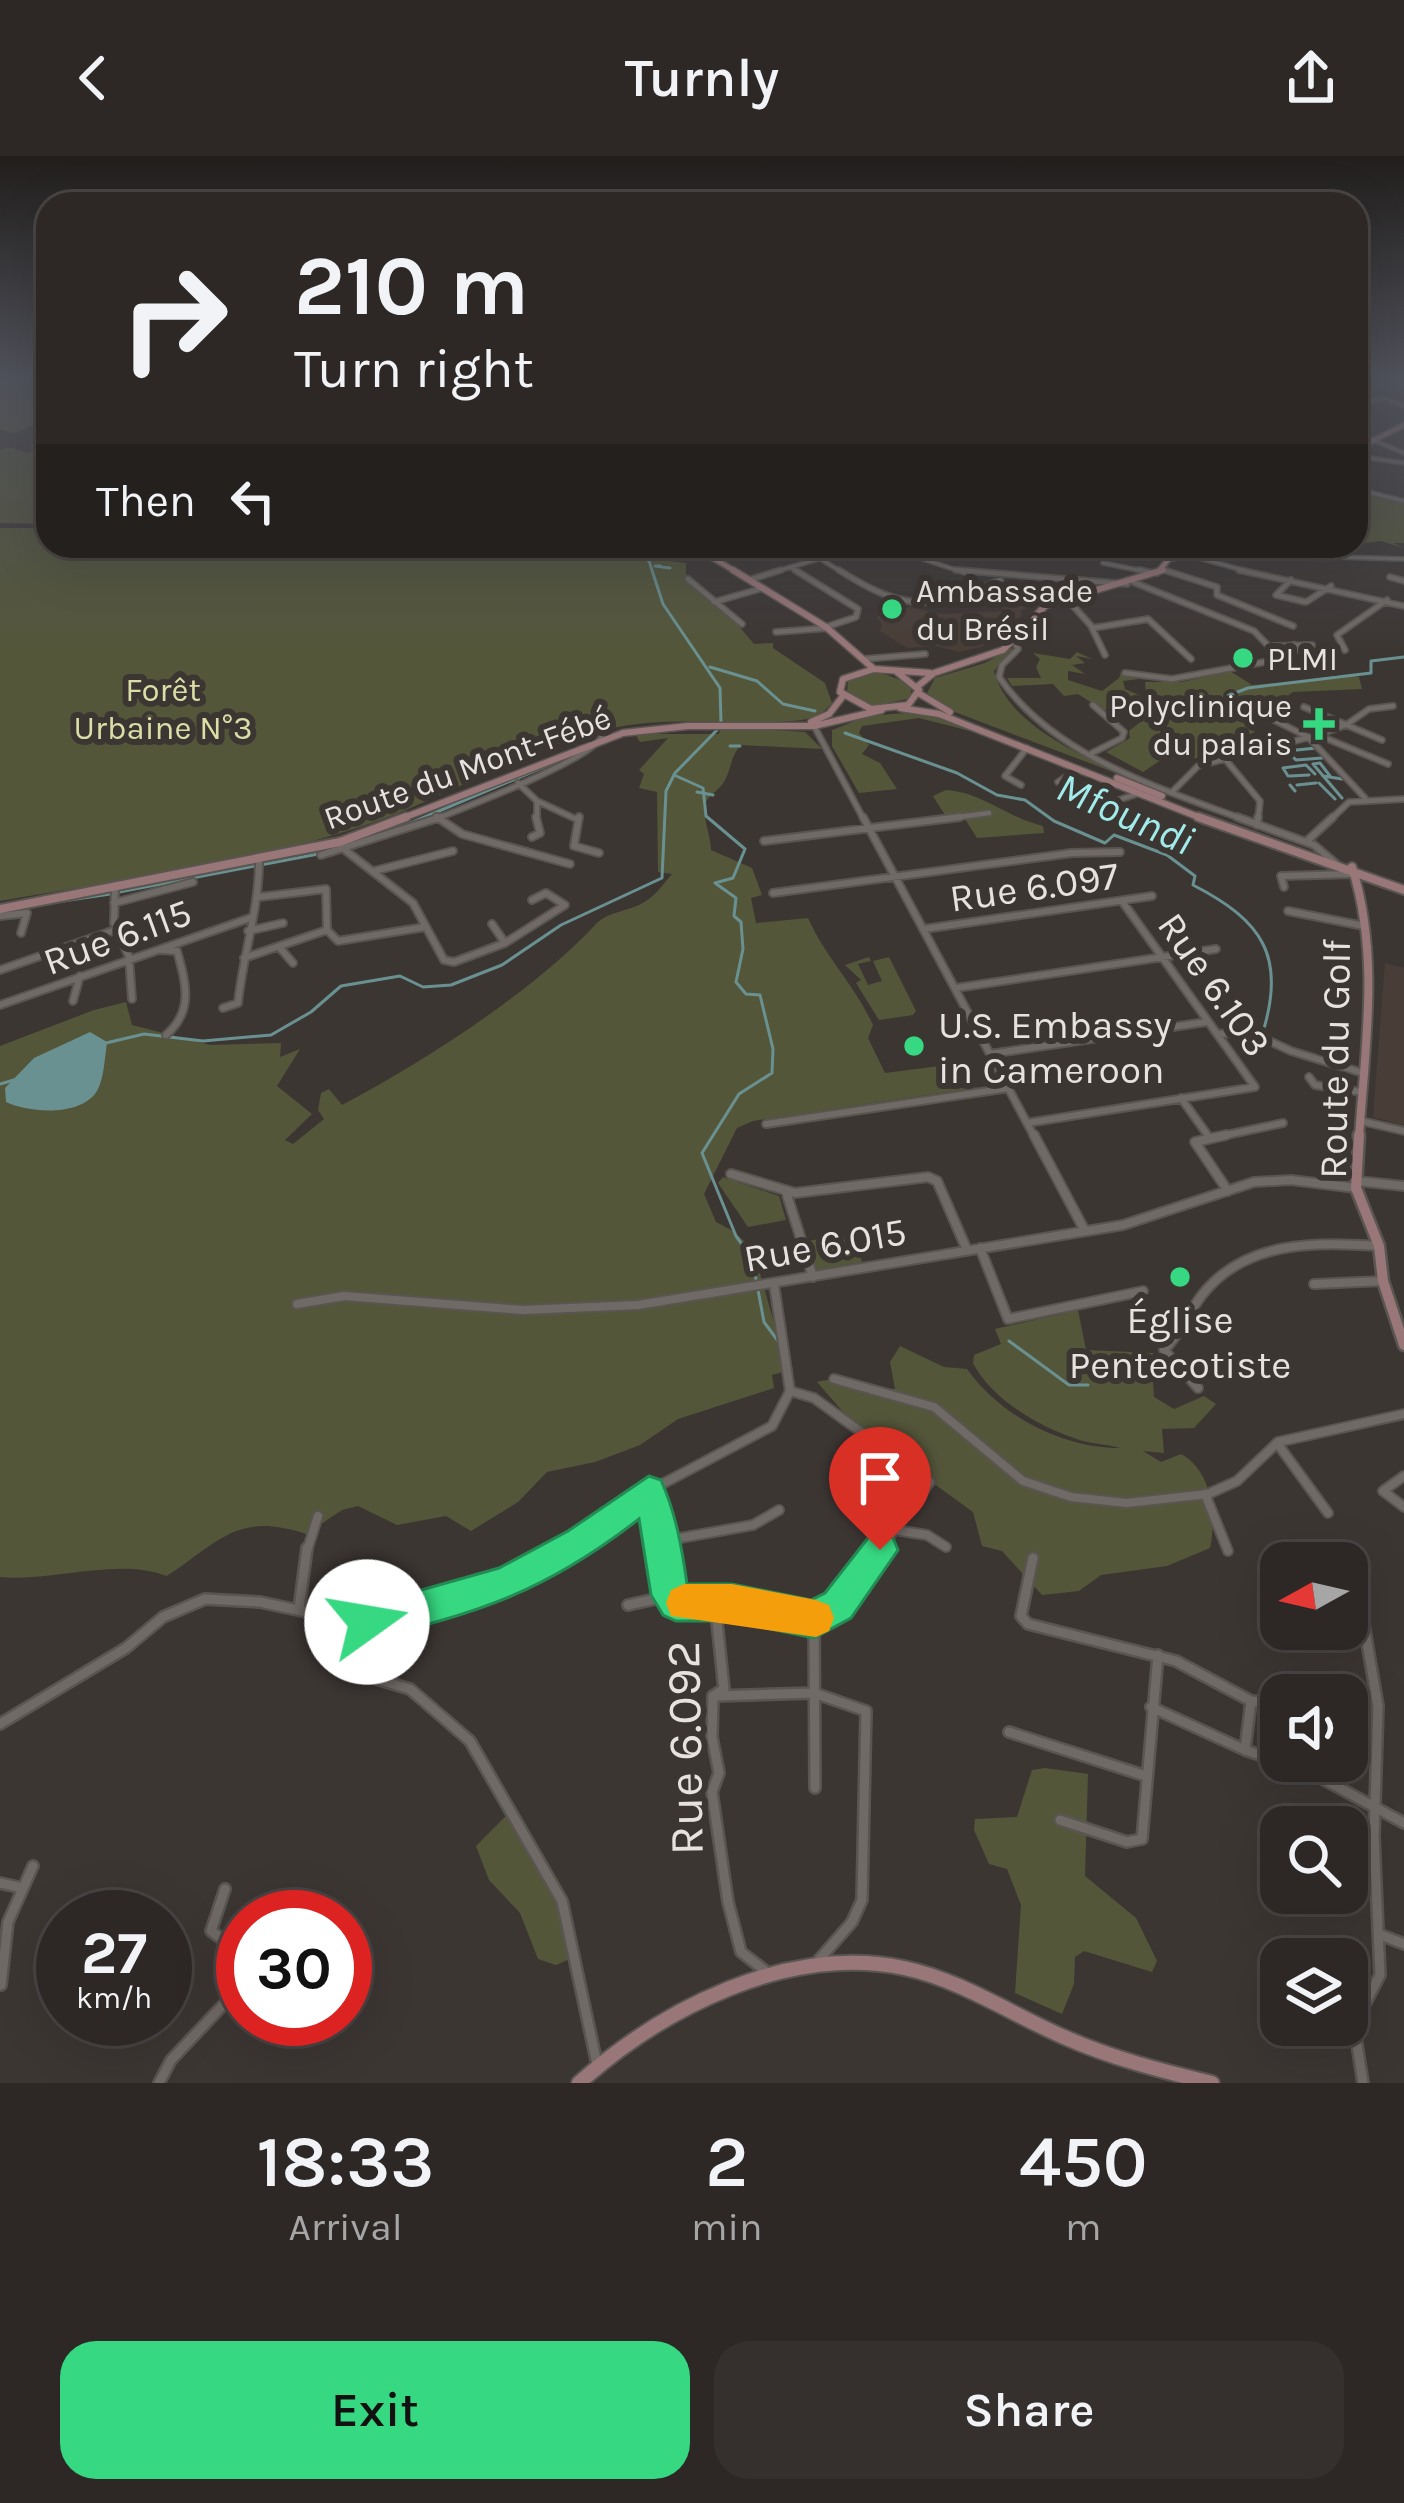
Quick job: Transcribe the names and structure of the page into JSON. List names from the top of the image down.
{
  "streets": {
    "street": [
      "Route du Mont-Fébé",
      "Rue 6.097",
      "Rue 6.115",
      "Rue 6.103",
      "Route du Golf",
      "Rue 6.015",
      "Rue 6.092"
    ]
  },
  "crossings": [
    ["Rue 6.097", "Rue 6.103"],
    ["Route du Golf", "Rue 6.015"]
  ],
  "water": ["Mfoundi"],
  "parks": ["Forêt Urbaine N°3"],
  "places": {
    "other": [
      "Ambassade du Brésil",
      "PLMI",
      "U.S. Embassy in Cameroon",
      "Église Pentecotiste"
    ],
    "health": ["Polyclinique du palais"]
  },
  "north": "left",
  "page": {
    "header": "Turnly",
    "turn": ["210 m", "Turn right"],
    "then": "Then",
    "speed": "27 km/h",
    "limit": "30",
    "eta": [
      "18:33",
      "Arrival",
      "2",
      "min",
      "450",
      "m"
    ],
    "buttons": ["Exit", "Share"]
  }
}
